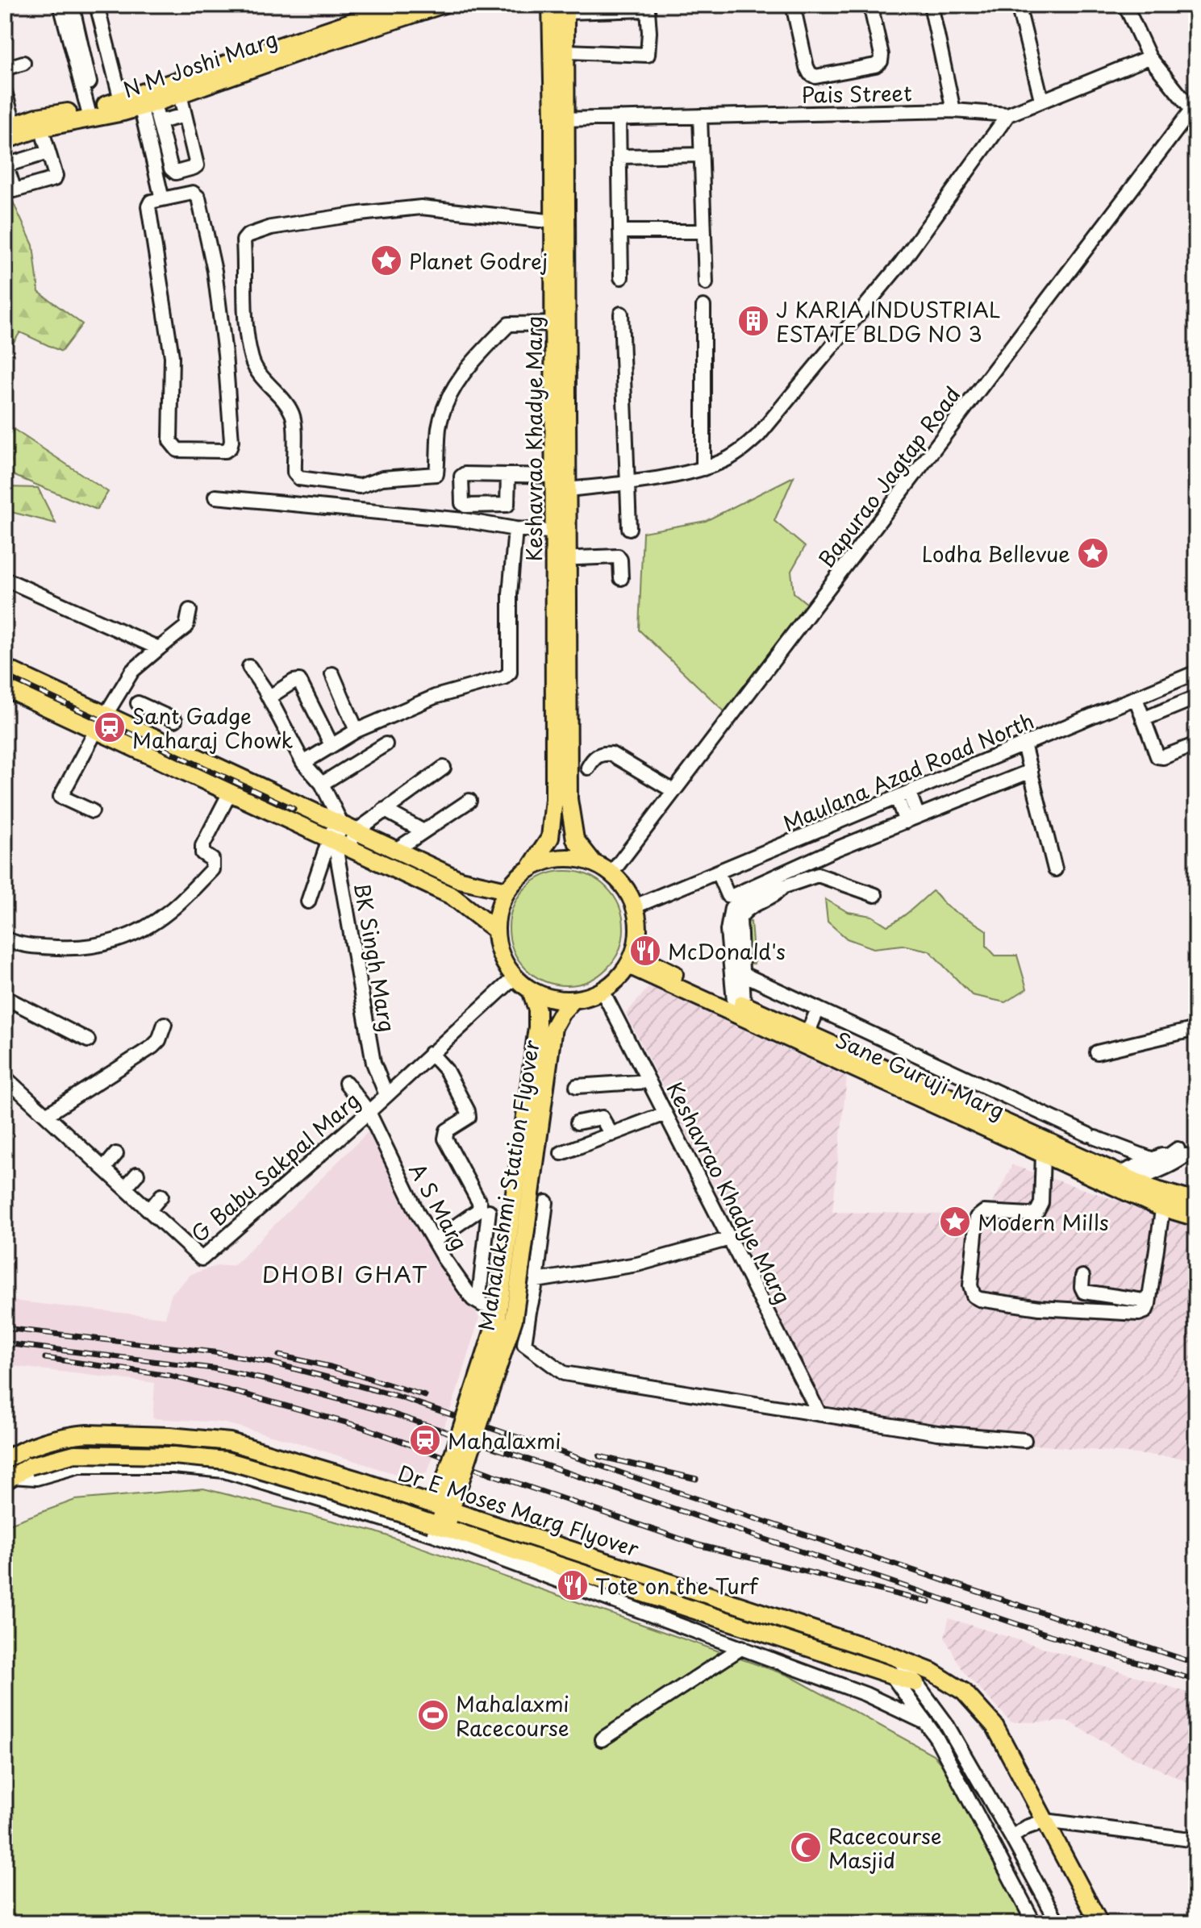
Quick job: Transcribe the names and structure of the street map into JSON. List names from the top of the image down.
{
  "streets": {
    "main road": [
      "N M Joshi Marg",
      "Keshavrao Khadye Marg",
      "Sane Guruji Marg",
      "Mahalakshmi Station Flyover",
      "Dr E Moses Marg Flyover"
    ],
    "street": [
      "Pais Street",
      "Bapurao Jagtap Road",
      "Maulana Azad Road North",
      "BK Singh Marg",
      "G Babu Sakpal Marg",
      "A S Marg"
    ]
  },
  "crossings": [
    ["Pais Street", "Keshavrao Khadye Marg"],
    ["Keshavrao Khadye Marg", "Bapurao Jagtap Road"],
    ["Keshavrao Khadye Marg", "Maulana Azad Road North"],
    ["Keshavrao Khadye Marg", "Sane Guruji Marg"],
    ["Keshavrao Khadye Marg", "G Babu Sakpal Marg"],
    ["Keshavrao Khadye Marg", "Mahalakshmi Station Flyover"],
    ["Bapurao Jagtap Road", "Maulana Azad Road North"],
    ["Bapurao Jagtap Road", "Sane Guruji Marg"],
    ["Bapurao Jagtap Road", "G Babu Sakpal Marg"],
    ["Bapurao Jagtap Road", "Mahalakshmi Station Flyover"],
    ["Maulana Azad Road North", "Sane Guruji Marg"],
    ["Maulana Azad Road North", "G Babu Sakpal Marg"],
    ["Maulana Azad Road North", "Mahalakshmi Station Flyover"],
    ["BK Singh Marg", "G Babu Sakpal Marg"],
    ["Sane Guruji Marg", "G Babu Sakpal Marg"],
    ["Sane Guruji Marg", "Mahalakshmi Station Flyover"],
    ["G Babu Sakpal Marg", "Mahalakshmi Station Flyover"],
    ["G Babu Sakpal Marg", "A S Marg"],
    ["Mahalakshmi Station Flyover", "Dr E Moses Marg Flyover"]
  ],
  "districts": ["DHOBI GHAT"],
  "places": {
    "place": ["Planet Godrej", "Lodha Bellevue", "Modern Mills"],
    "building": ["J KARIA INDUSTRIAL ESTATE BLDG NO 3"],
    "station": ["Sant Gadge Maharaj Chowk", "Mahalaxmi"],
    "restaurant": ["McDonald's", "Tote on the Turf"],
    "sports": ["Mahalaxmi Racecourse"],
    "mosque": ["Racecourse Masjid"]
  }
}
